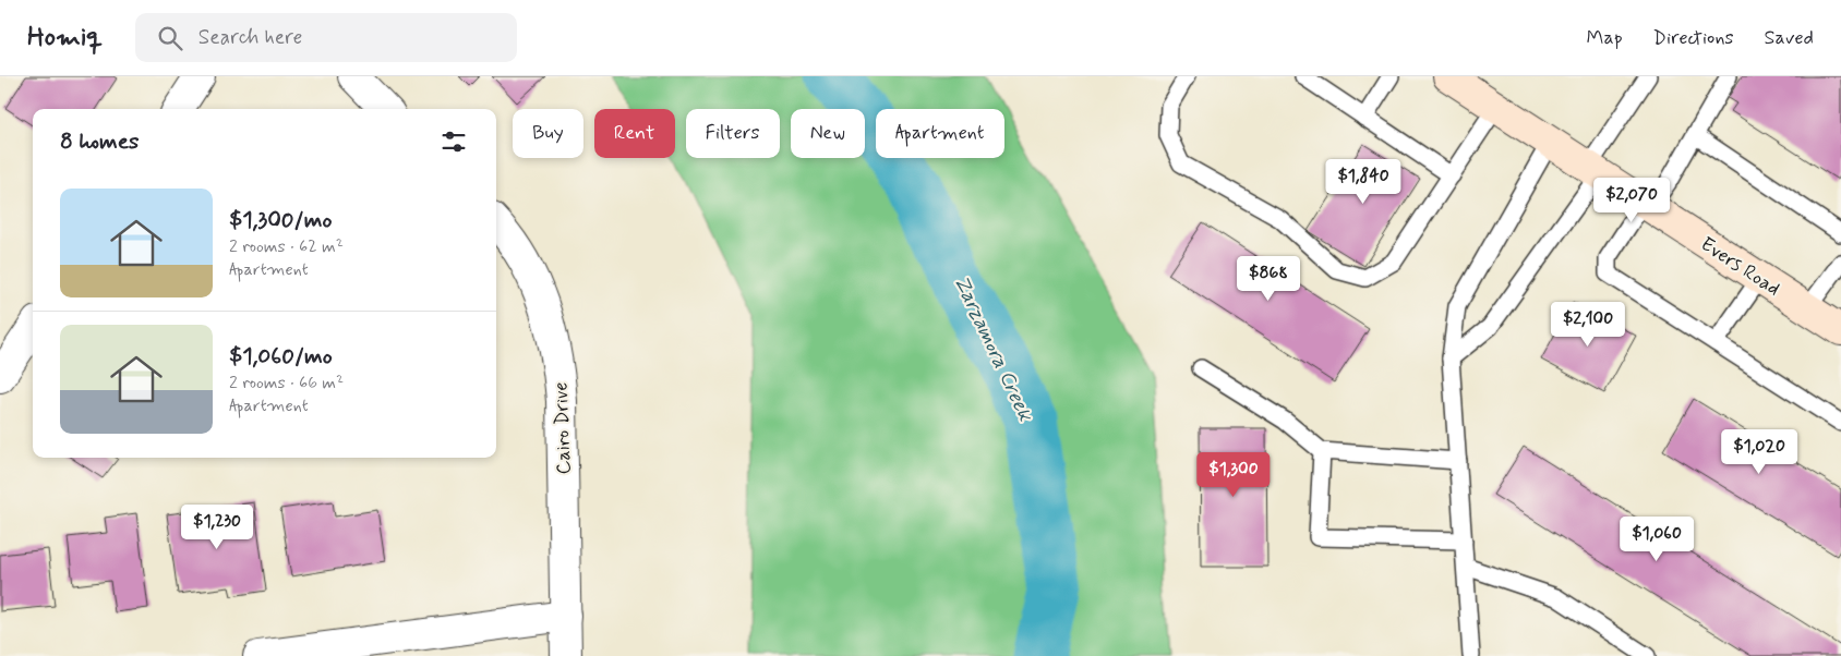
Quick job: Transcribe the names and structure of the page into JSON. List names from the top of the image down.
{
  "streets": {
    "main road": ["Evers Road"],
    "street": ["Cairo Drive"]
  },
  "water": ["Zarzamora Creek"],
  "page": {
    "header": "Homiq",
    "search": "Search here",
    "nav": ["Map", "Directions", "Saved"],
    "chip": [
      "Buy",
      "Rent",
      "Filters",
      "New",
      "Apartment"
    ],
    "heading": "8 homes",
    "price": [
      "$1,840",
      "$2,070",
      "$868",
      "$2,100",
      "$1,020",
      "$1,300",
      "$1,230",
      "$1,060"
    ],
    "list": [
      {
        "name": "$1,300/mo",
        "note": "2 rooms · 62 m² · Apartment"
      },
      {
        "name": "$1,060/mo",
        "note": "2 rooms · 66 m² · Apartment"
      }
    ]
  }
}
